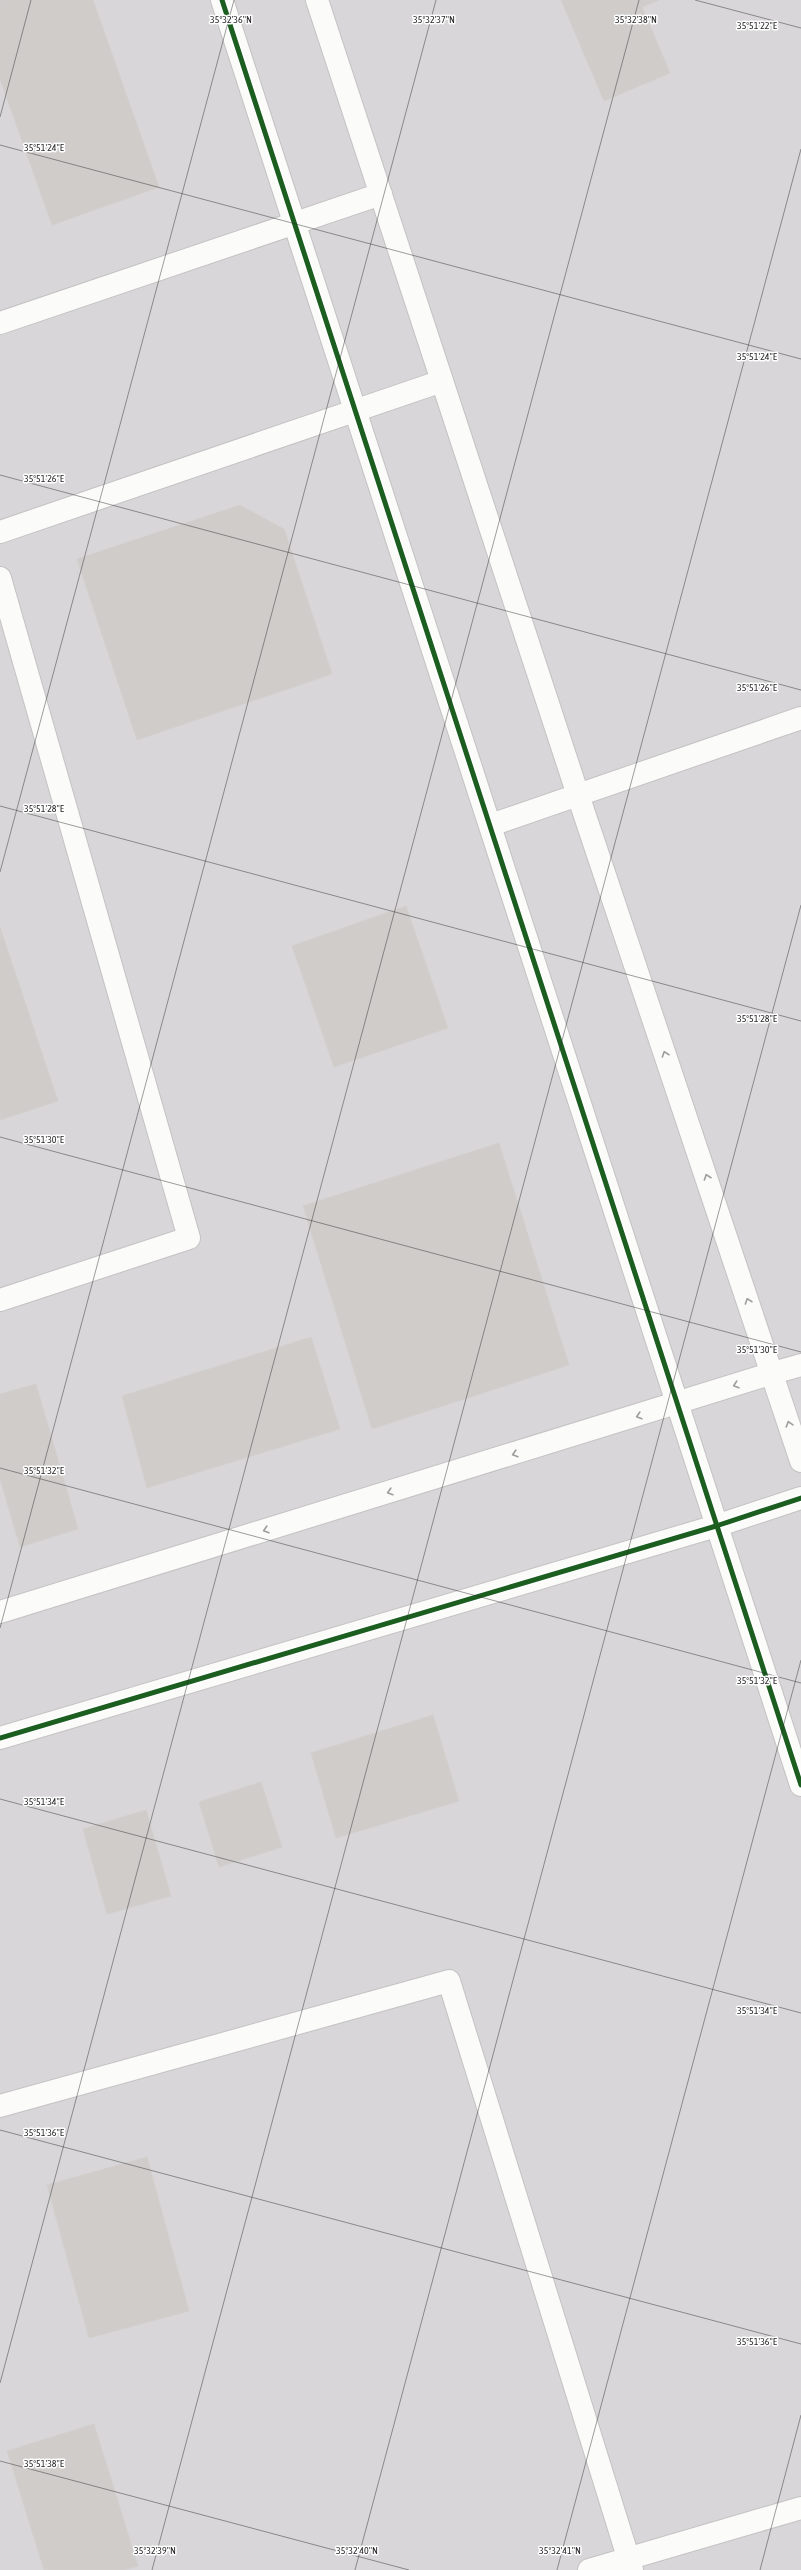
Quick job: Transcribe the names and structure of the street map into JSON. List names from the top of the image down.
{
  "coordinates": [
    "35°32'36\"N",
    "35°32'37\"N",
    "35°32'38\"N",
    "35°51'22\"E",
    "35°51'24\"E",
    "35°51'26\"E",
    "35°51'28\"E",
    "35°51'30\"E",
    "35°51'32\"E",
    "35°51'34\"E",
    "35°51'36\"E",
    "35°51'38\"E",
    "35°32'39\"N",
    "35°32'40\"N",
    "35°32'41\"N"
  ]
}
